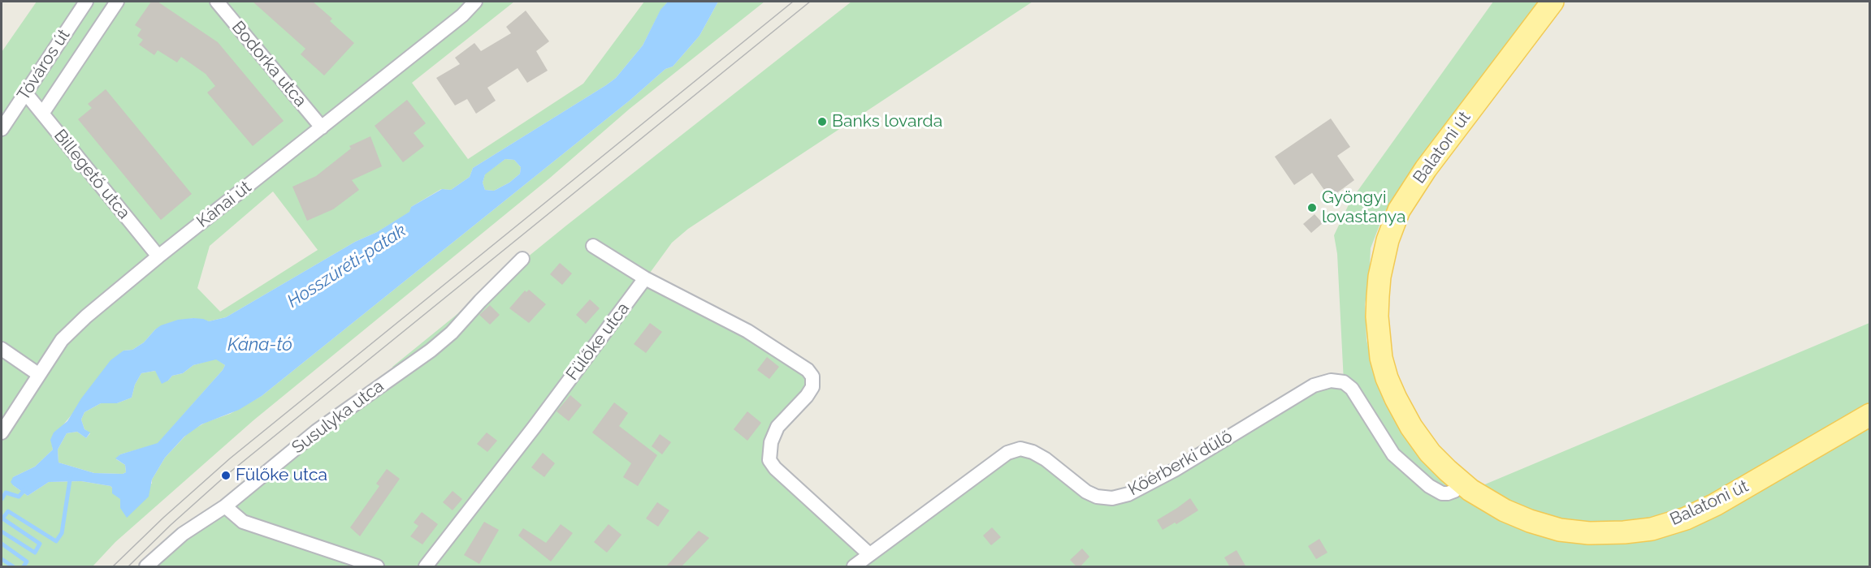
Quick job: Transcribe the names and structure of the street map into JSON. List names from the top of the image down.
{
  "streets": {
    "main road": ["Balatoni út"],
    "street": [
      "Bodorka utca",
      "Tóváros út",
      "Billegető utca",
      "Kánai út",
      "Fülőke utca",
      "Susulyka utca",
      "Kőérberki dűlő"
    ]
  },
  "crossings": [
    ["Bodorka utca", "Kánai út"],
    ["Tóváros út", "Billegető utca"],
    ["Balatoni út", "Kőérberki dűlő"],
    ["Billegető utca", "Kánai út"]
  ],
  "water": ["Hosszúréti-patak", "Kána-tó"],
  "places": ["Banks lovarda", "Gyöngyi lovastanya", "Fülőke utca"]
}
